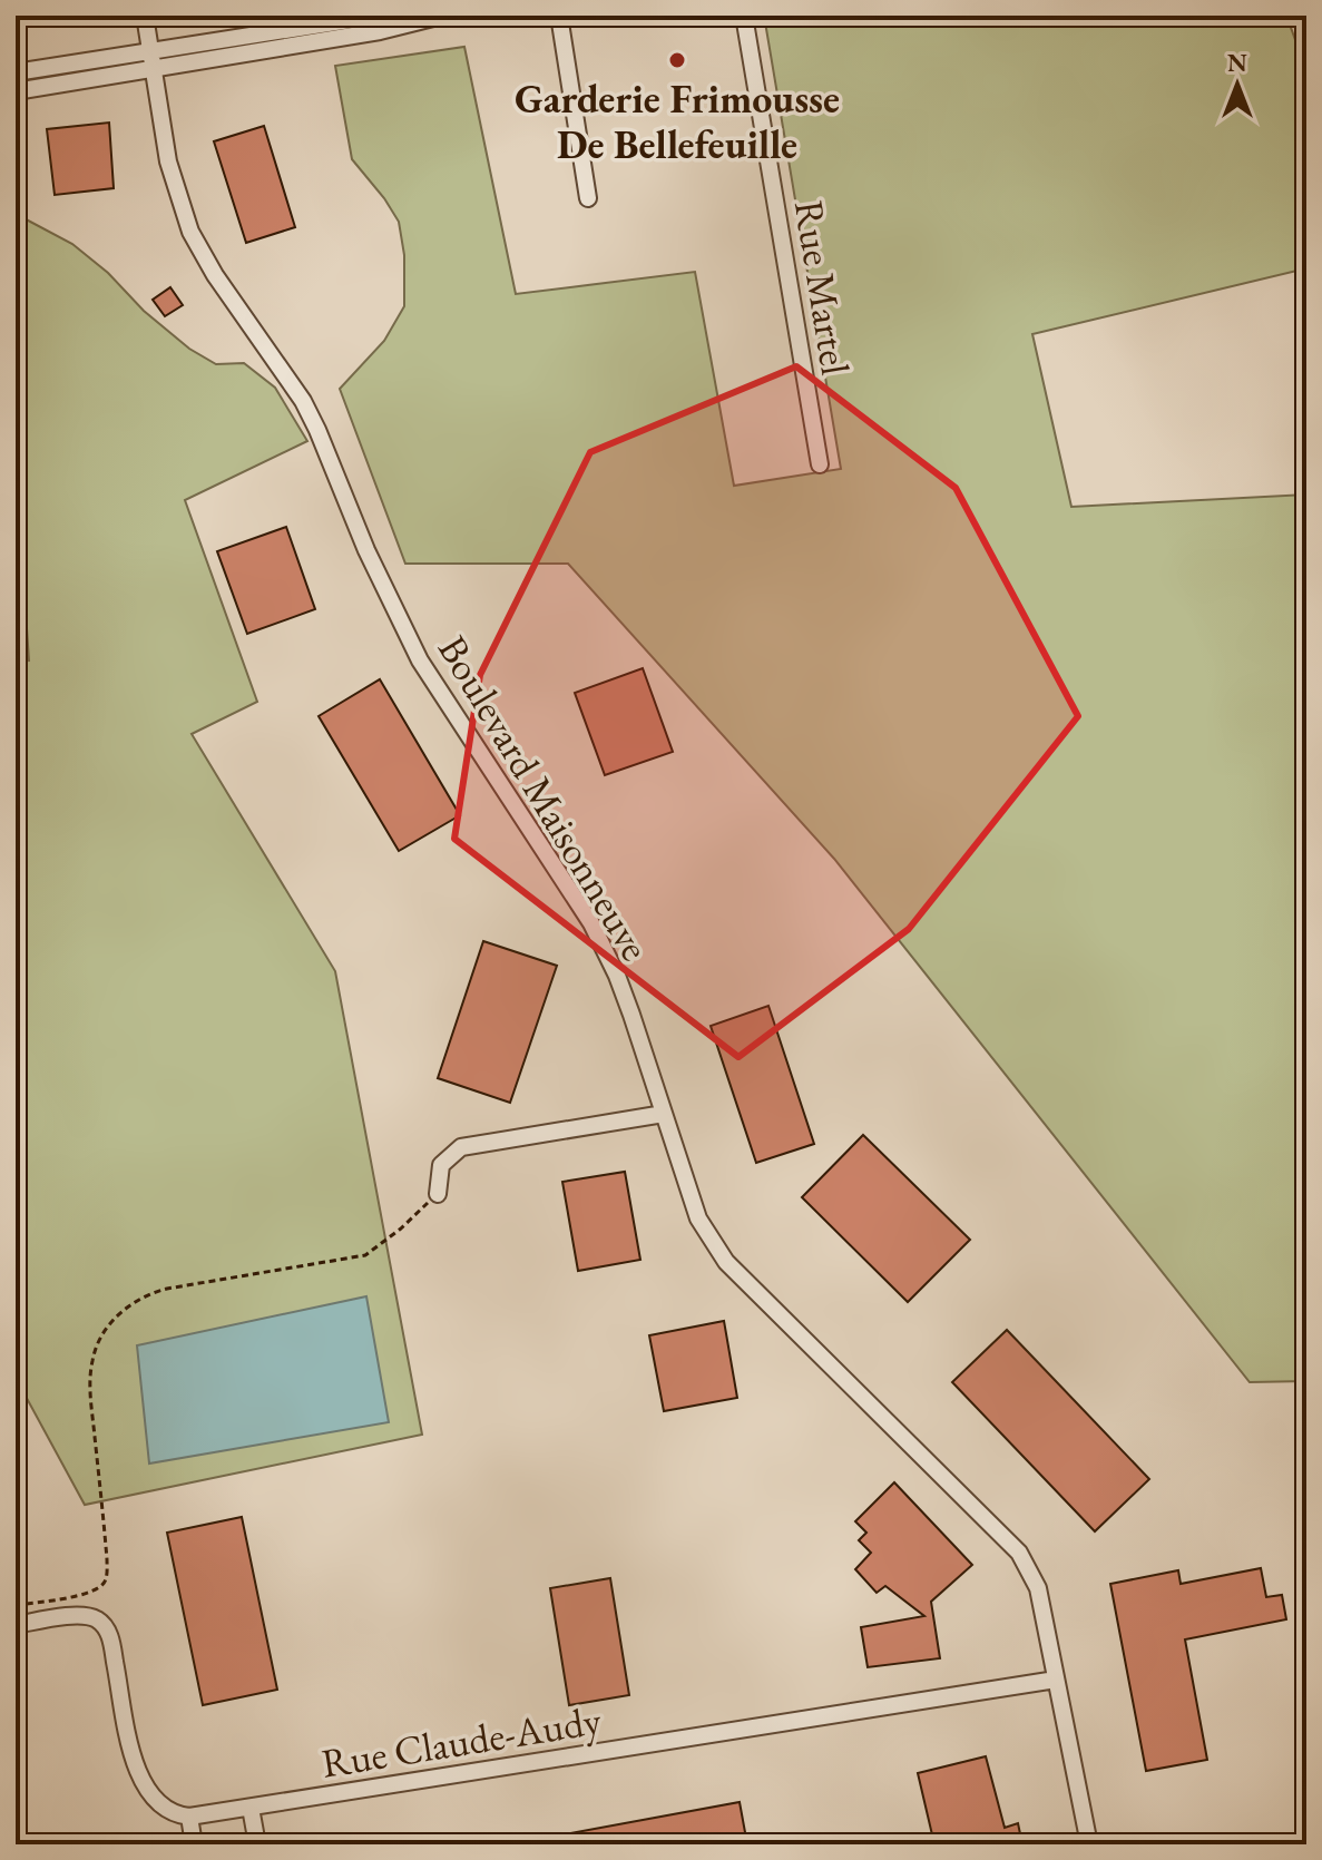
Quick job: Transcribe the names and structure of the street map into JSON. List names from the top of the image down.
{
  "streets": {
    "street": ["Rue Martel", "Boulevard Maisonneuve", "Rue Claude-Audy"]
  },
  "crossings": [
    ["Boulevard Maisonneuve", "Rue Claude-Audy"]
  ],
  "places": ["Garderie Frimousse De Bellefeuille"],
  "north": "top"
}
